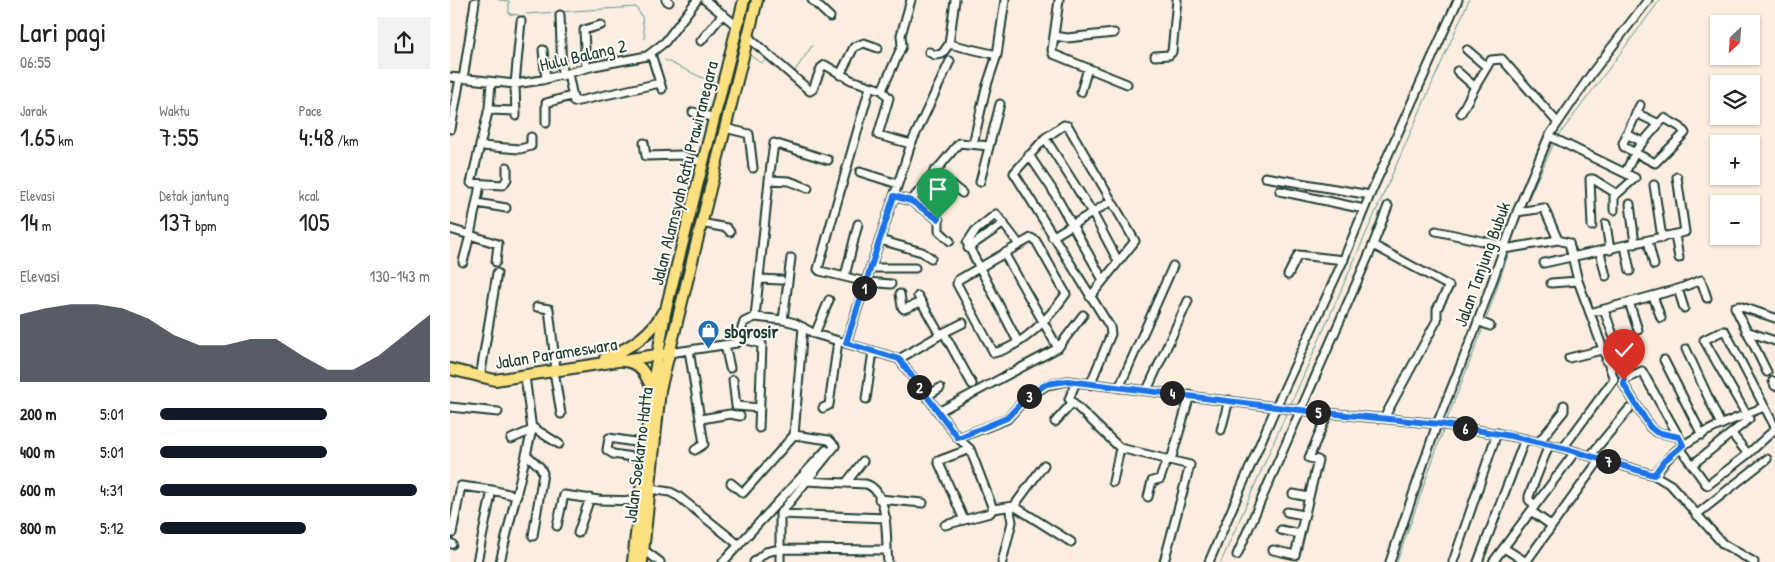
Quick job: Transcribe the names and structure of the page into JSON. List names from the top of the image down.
{
  "streets": {
    "highway": ["Jalan Alamsyah Ratu Prawiranegara", "Jalan Parameswara", "Jalan Soekarno Hatta"],
    "street": ["Hulu Balang 2", "Jalan Tanjung Bubuk"]
  },
  "crossings": [
    ["Jalan Alamsyah Ratu Prawiranegara", "Jalan Parameswara"],
    ["Jalan Alamsyah Ratu Prawiranegara", "Jalan Soekarno Hatta"],
    ["Jalan Parameswara", "Jalan Soekarno Hatta"]
  ],
  "places": {
    "shop": ["sbgrosir"]
  },
  "north": "bottom left",
  "page": {
    "heading": ["Lari pagi", "06:55"],
    "map_buttons": ["+", "−"],
    "stats": [
      ["Jarak", "1.65 km"],
      ["Waktu", "7:55"],
      ["Pace", "4:48 /km"],
      ["Elevasi", "14 m"],
      ["Detak jantung", "137 bpm"],
      ["kcal", "105"]
    ],
    "chart": ["Elevasi", "130–143 m"],
    "pins": [
      "1",
      "2",
      "4",
      "3",
      "5",
      "6",
      "7"
    ],
    "list": [
      {
        "name": "200 m",
        "note": "5:01"
      },
      {
        "name": "400 m",
        "note": "5:01"
      },
      {
        "name": "600 m",
        "note": "4:31"
      },
      {
        "name": "800 m",
        "note": "5:12"
      }
    ]
  }
}
